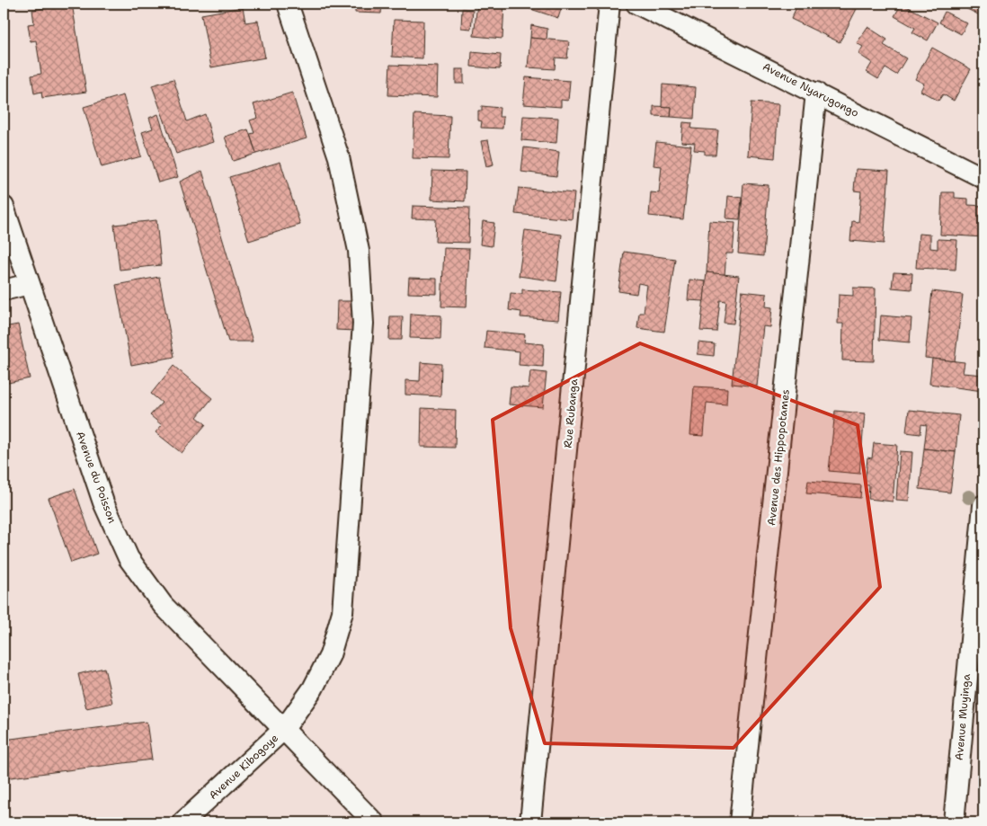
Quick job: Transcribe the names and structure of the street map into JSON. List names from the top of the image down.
{
  "streets": {
    "street": [
      "Avenue Nyarugongo",
      "Rue Rubanga",
      "Avenue des Hippopotames",
      "Avenue du Poisson",
      "Avenue Muyinga",
      "Avenue Kibogoye"
    ]
  },
  "crossings": [
    ["Avenue Nyarugongo", "Avenue des Hippopotames"],
    ["Avenue du Poisson", "Avenue Kibogoye"]
  ]
}
